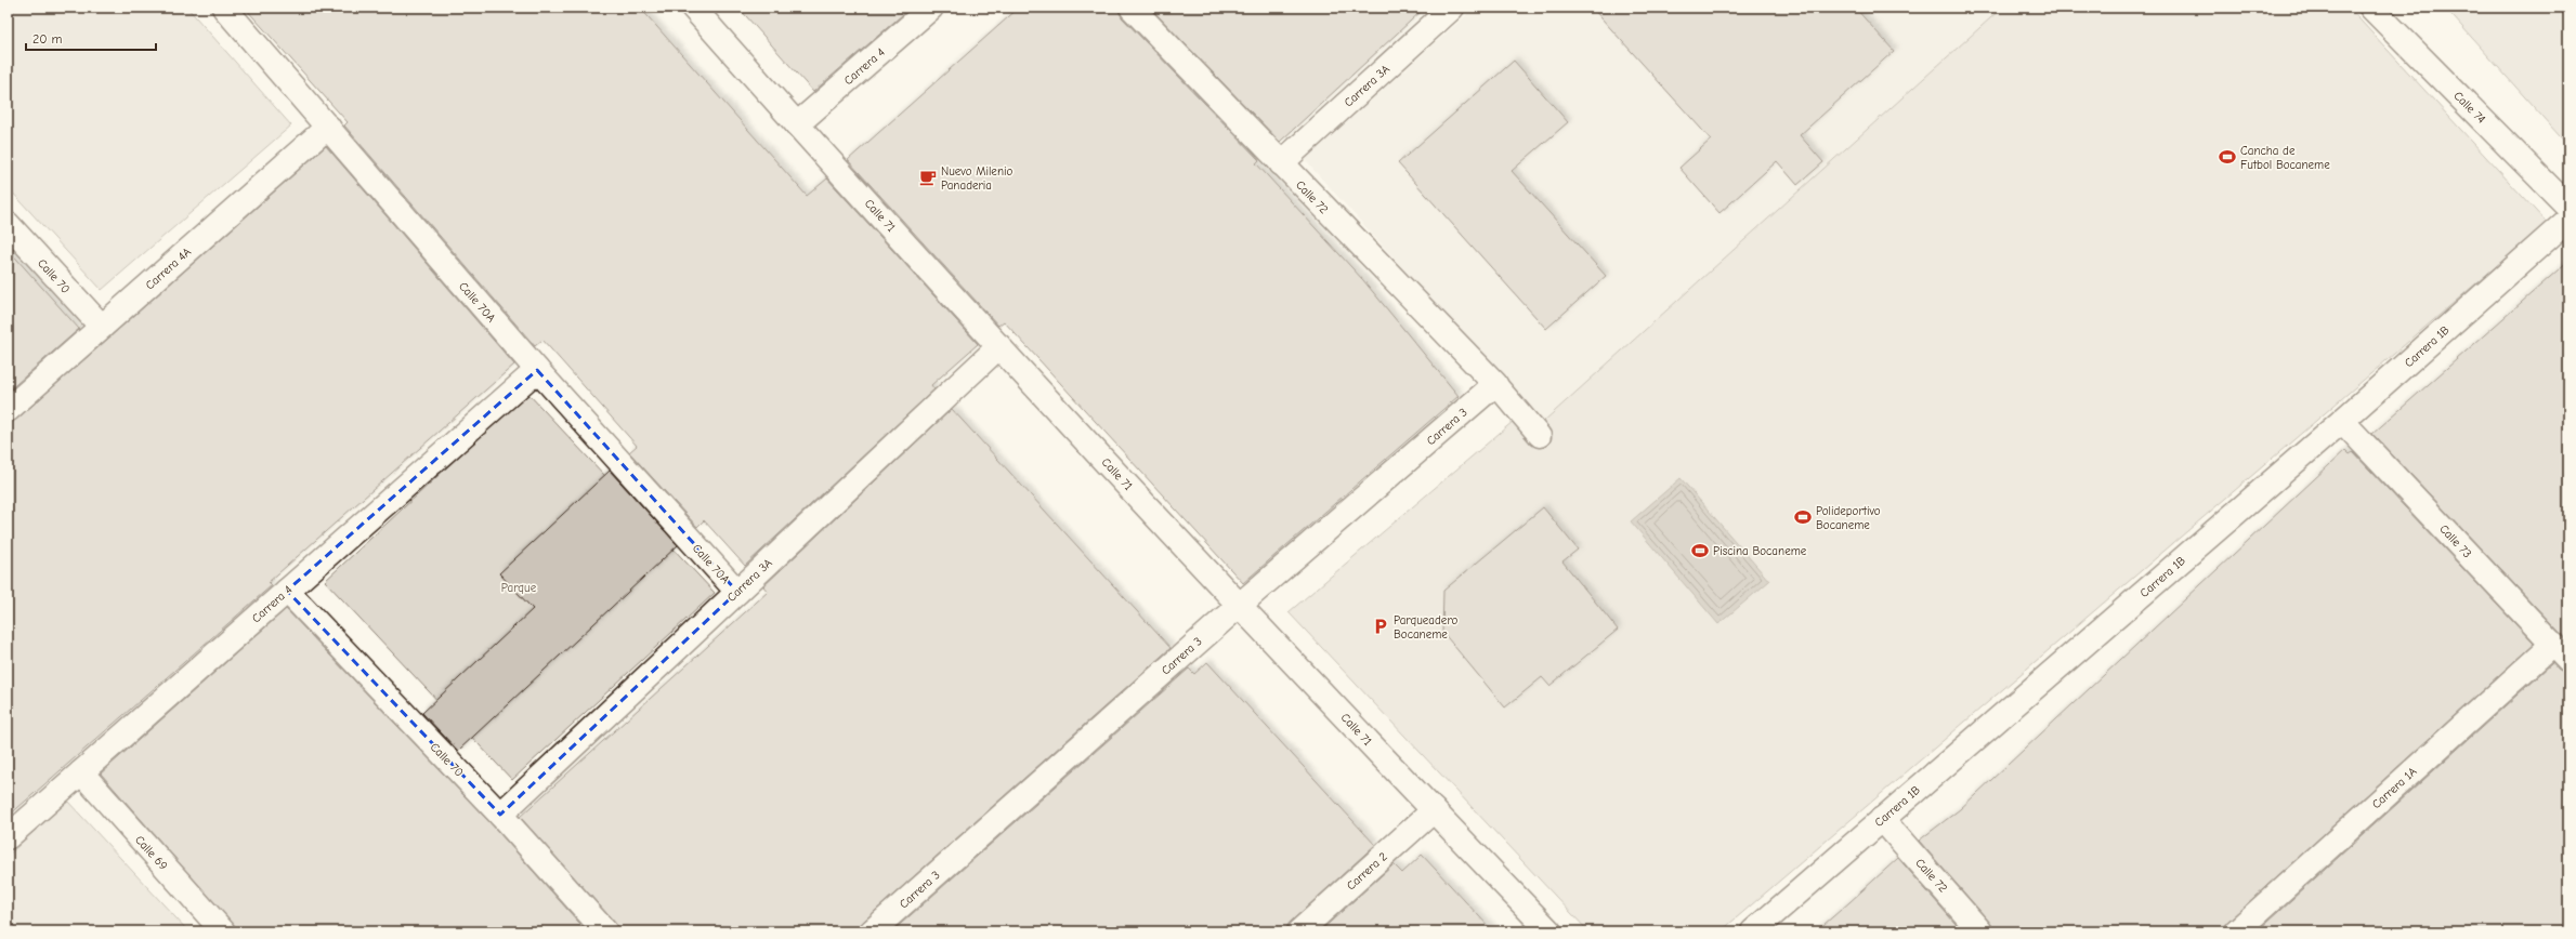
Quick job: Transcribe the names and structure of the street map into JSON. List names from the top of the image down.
{
  "streets": {
    "street": [
      "Carrera 4",
      "Carrera 3A",
      "Calle 74",
      "Calle 72",
      "Calle 71",
      "Carrera 4A",
      "Calle 70",
      "Calle 70A",
      "Carrera 1B",
      "Carrera 3",
      "Calle 73",
      "Carrera 1A",
      "Calle 69",
      "Carrera 2"
    ]
  },
  "crossings": [
    ["Carrera 4", "Calle 71"],
    ["Carrera 4", "Calle 70"],
    ["Carrera 4", "Calle 70A"],
    ["Carrera 4", "Calle 69"],
    ["Carrera 3A", "Calle 72"],
    ["Carrera 3A", "Calle 71"],
    ["Carrera 3A", "Calle 70"],
    ["Carrera 3A", "Calle 70A"],
    ["Calle 72", "Carrera 1B"],
    ["Calle 72", "Carrera 3"],
    ["Calle 71", "Carrera 3"],
    ["Calle 71", "Carrera 2"],
    ["Carrera 4A", "Calle 70"],
    ["Carrera 4A", "Calle 70A"],
    ["Carrera 1B", "Calle 73"],
    ["Calle 73", "Carrera 1A"]
  ],
  "parks": ["Parque"],
  "places": {
    "sports": ["Cancha de Futbol Bocaneme", "Polideportivo Bocaneme", "Piscina Bocaneme"],
    "cafe": ["Nuevo Milenio Panaderia"],
    "parking": ["Parqueadero Bocaneme"]
  },
  "scale_bar": "20 m"
}
